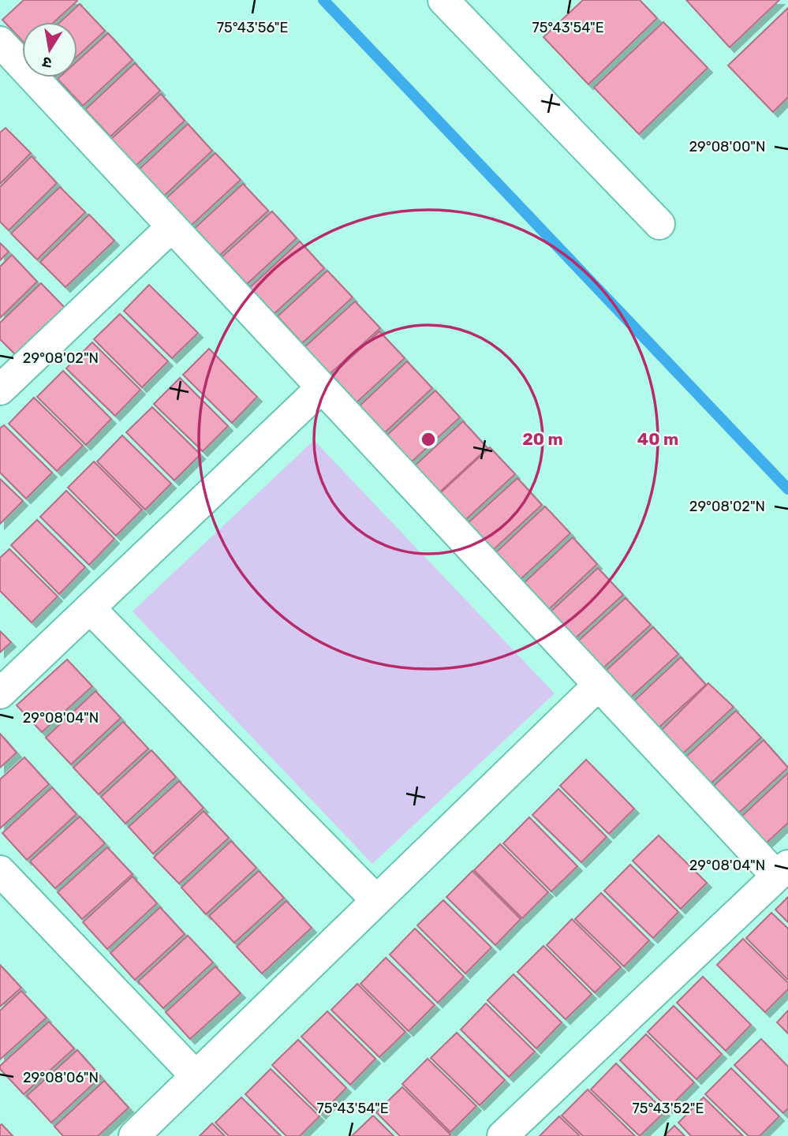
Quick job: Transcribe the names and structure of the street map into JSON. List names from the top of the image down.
{
  "north": "bottom",
  "coordinates": [
    "75°43'56\"E",
    "75°43'54\"E",
    "29°08'00\"N",
    "29°08'02\"N",
    "29°08'04\"N",
    "29°08'06\"N",
    "75°43'52\"E"
  ],
  "rings": ["20 m", "40 m"]
}
